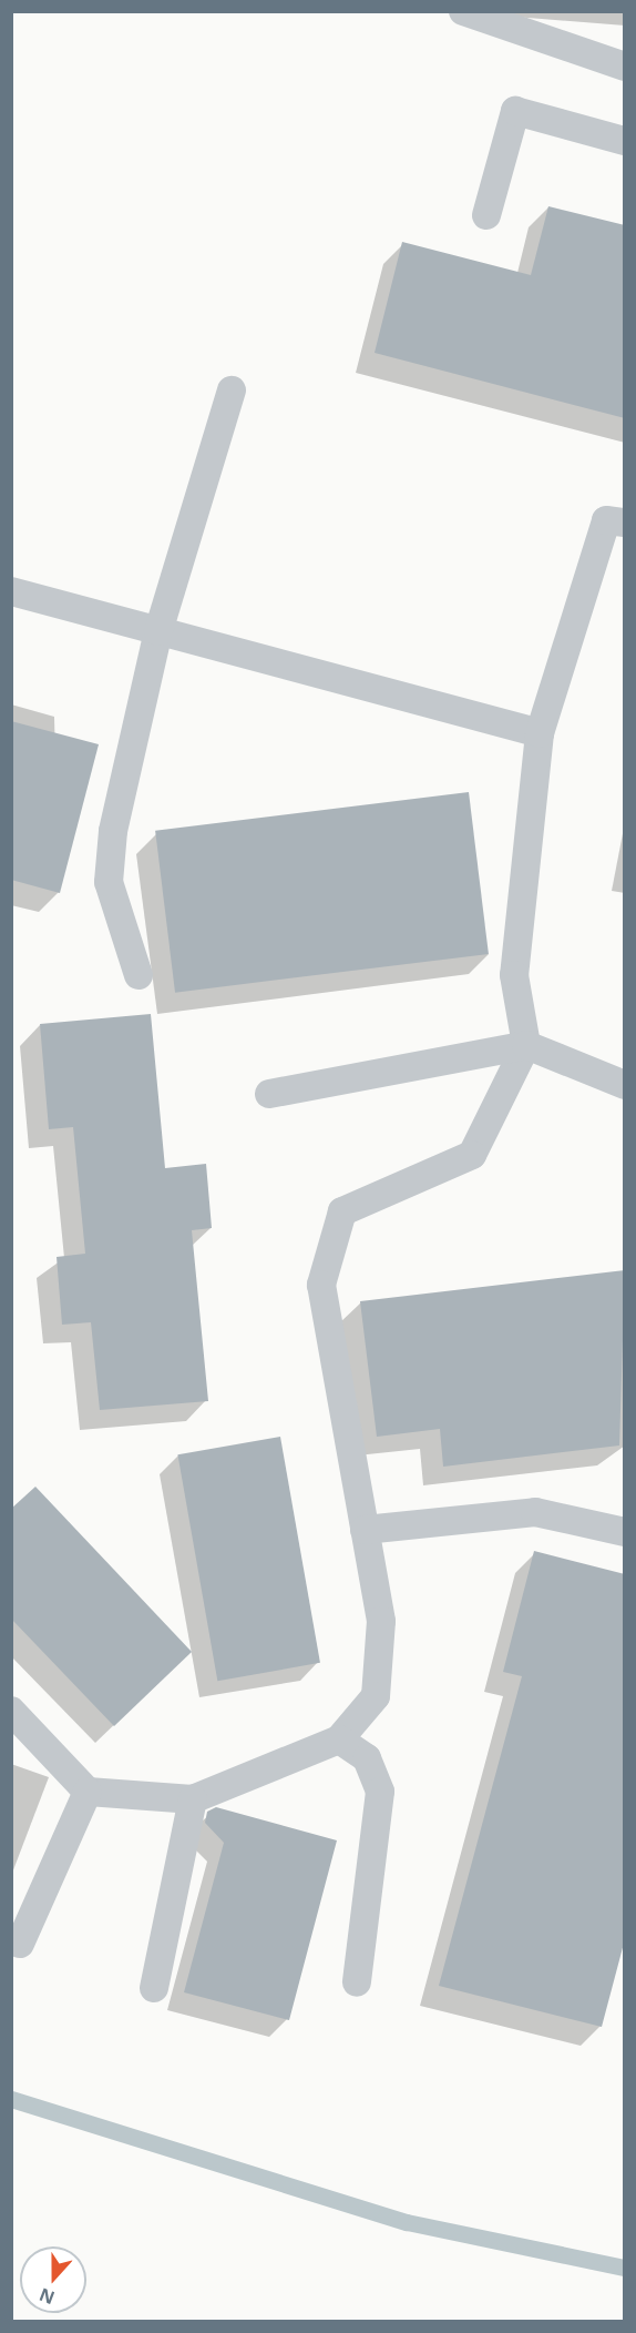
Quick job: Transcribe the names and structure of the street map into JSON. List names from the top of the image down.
{
  "north": "bottom"
}
